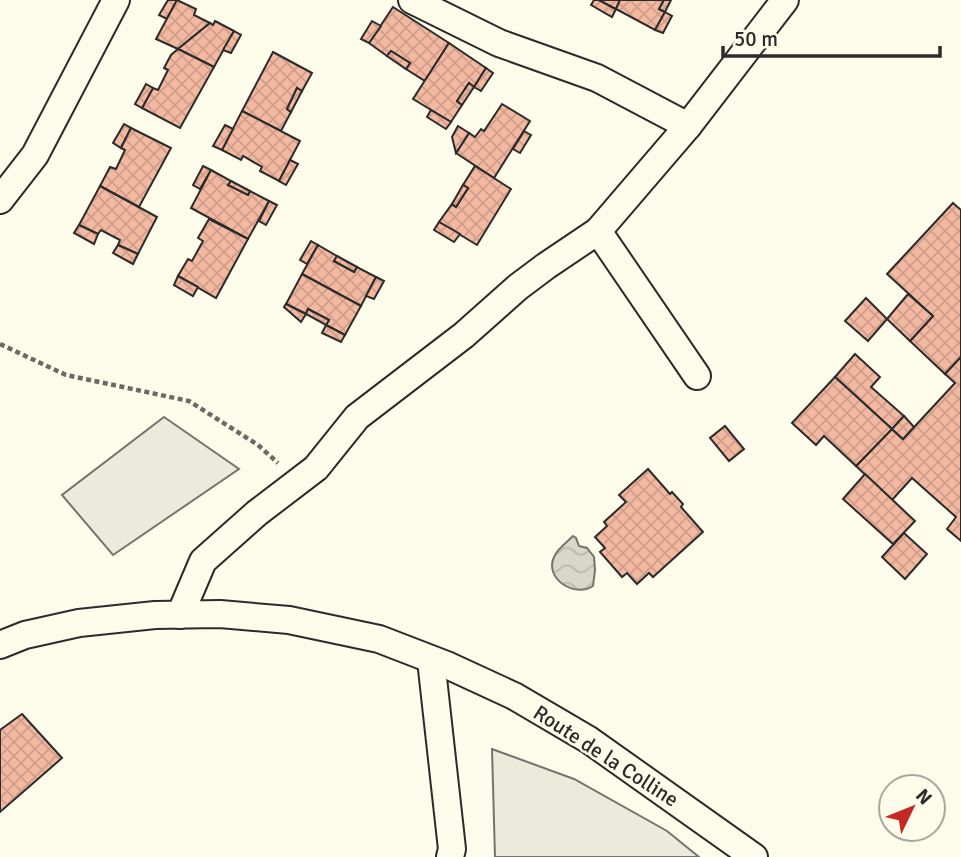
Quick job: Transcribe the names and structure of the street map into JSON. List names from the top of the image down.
{
  "streets": {
    "street": ["Route de la Colline"]
  },
  "scale_bar": "50 m",
  "north": "top right"
}
